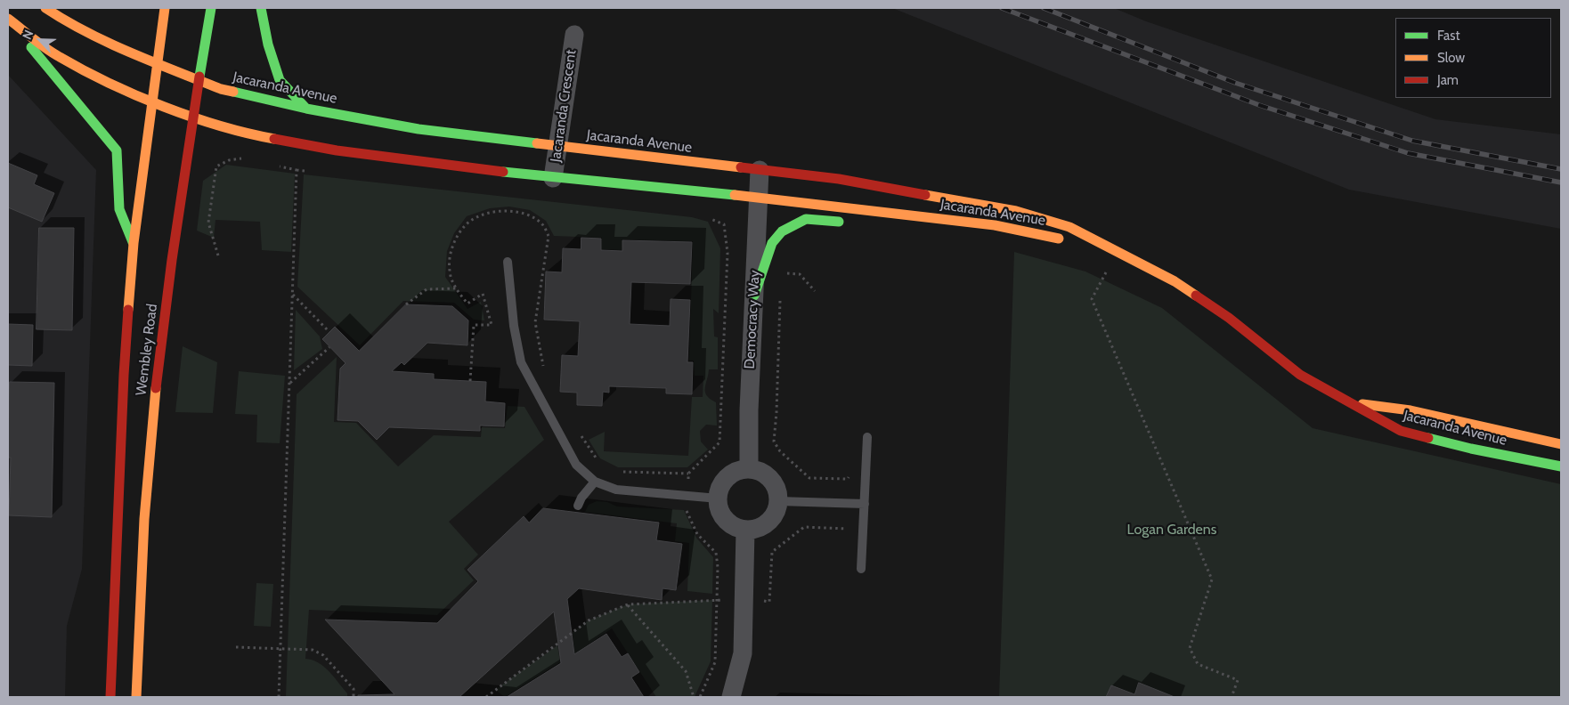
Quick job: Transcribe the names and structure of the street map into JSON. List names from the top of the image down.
{
  "streets": {
    "street": [
      "Jacaranda Avenue",
      "Jacaranda Crescent",
      "Democracy Way",
      "Wembley Road"
    ]
  },
  "crossings": [
    ["Jacaranda Avenue", "Jacaranda Crescent"],
    ["Jacaranda Avenue", "Democracy Way"],
    ["Jacaranda Avenue", "Wembley Road"]
  ],
  "parks": ["Logan Gardens"],
  "legend": ["Fast", "Slow", "Jam"],
  "north": "top left"
}
